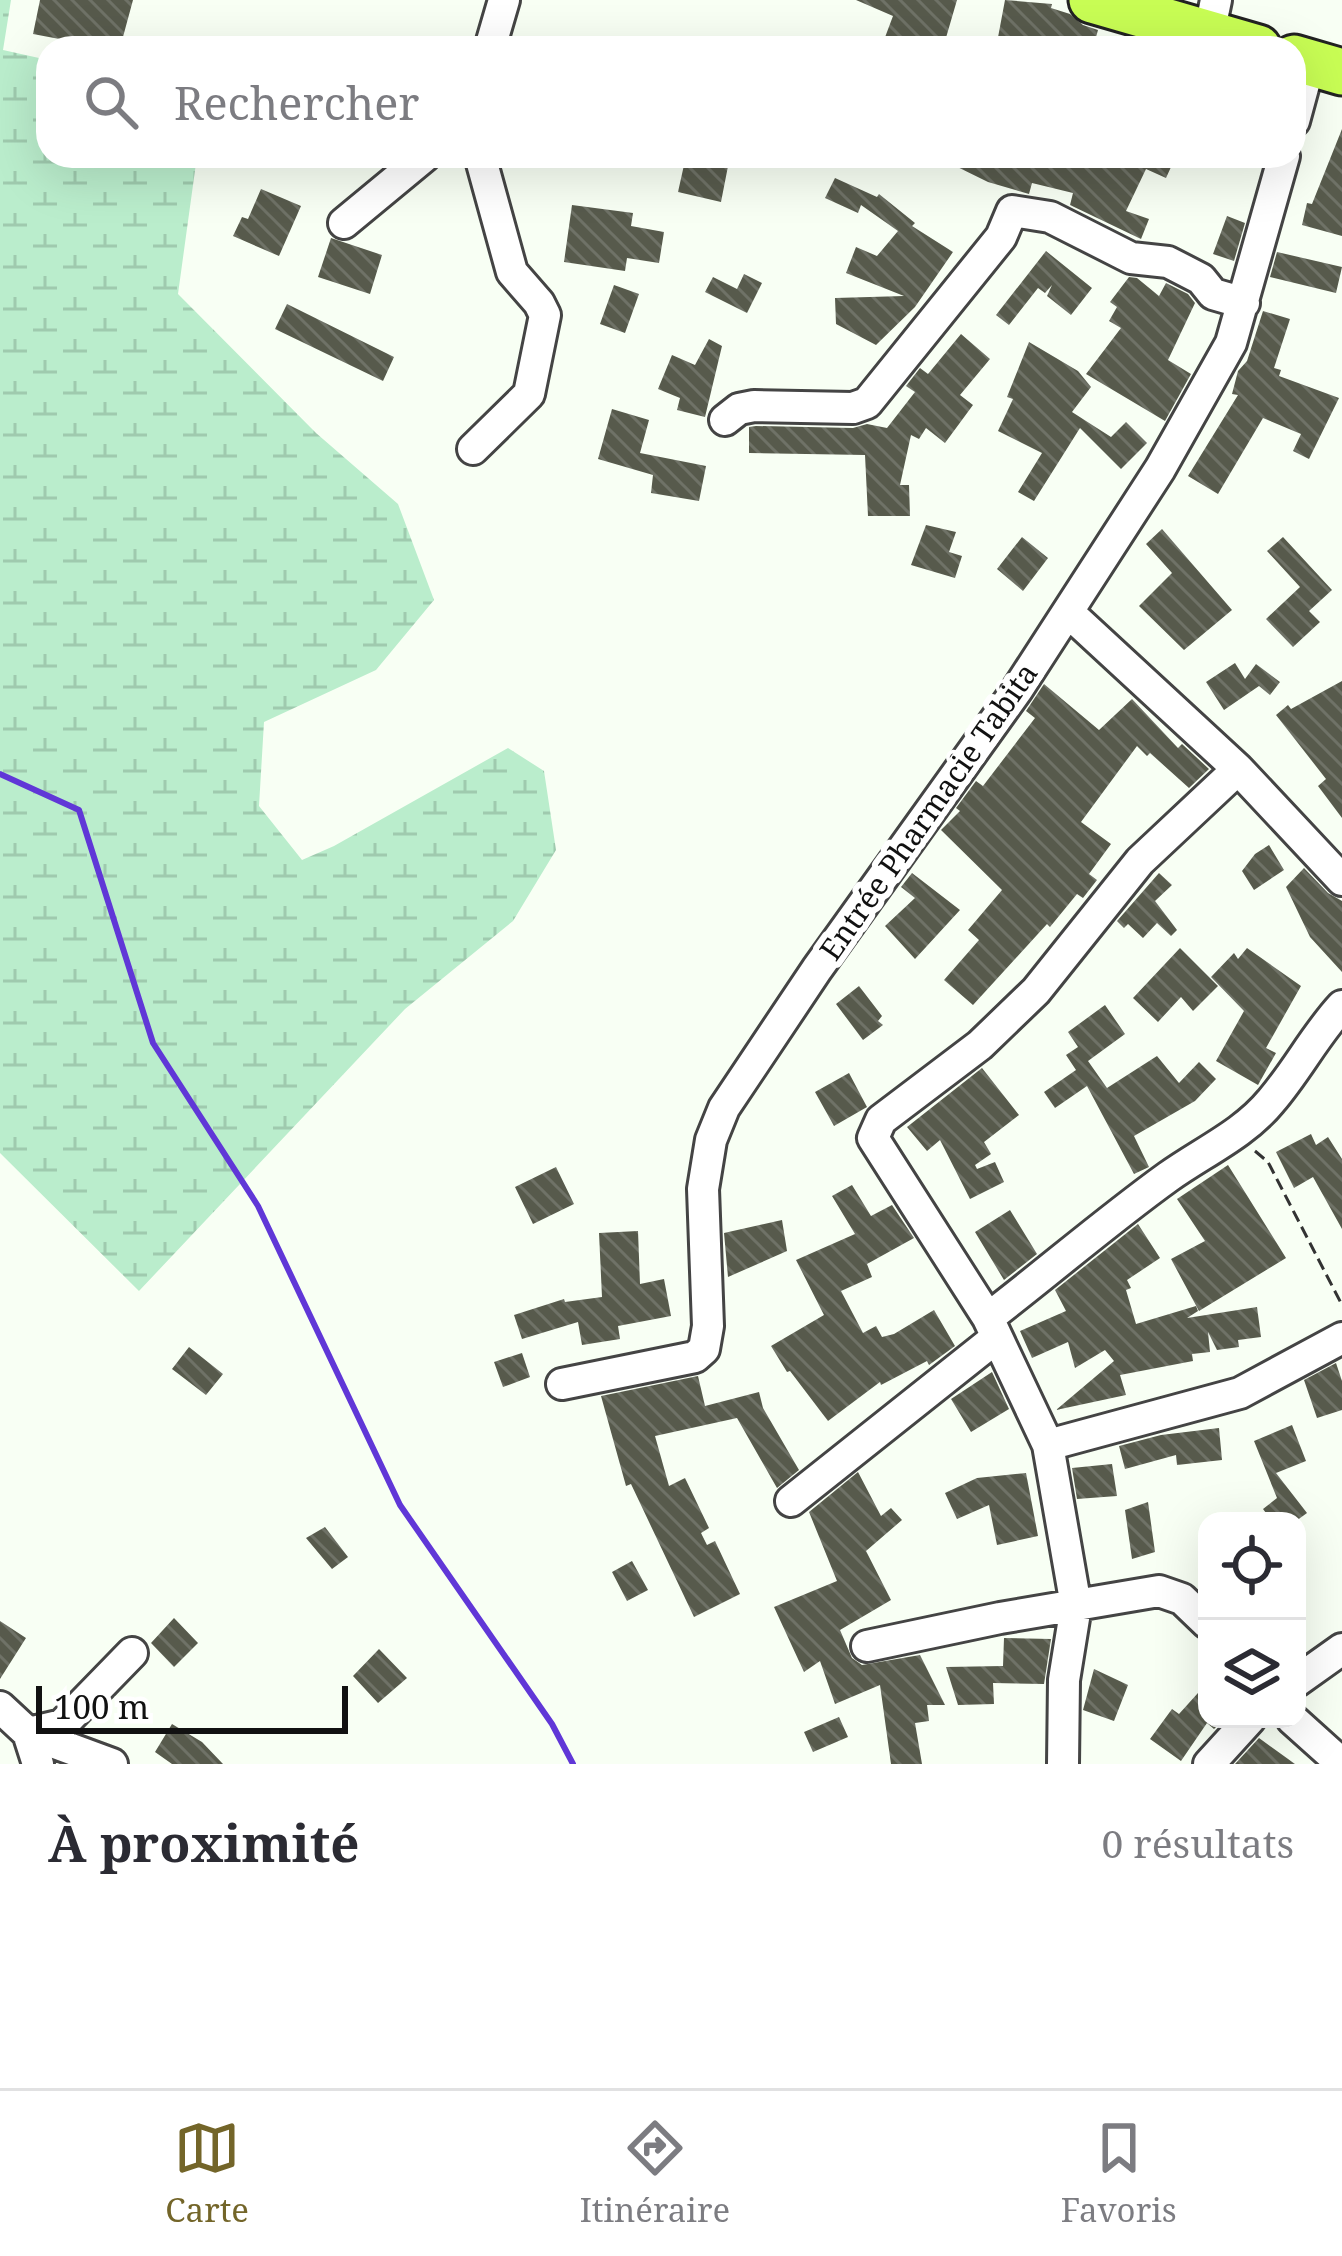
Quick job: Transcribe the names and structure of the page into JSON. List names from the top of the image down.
{
  "streets": {
    "street": ["Entrée Pharmacie Tabita"]
  },
  "scale_bar": "100 m",
  "page": {
    "search": "Rechercher",
    "scale": "100 m",
    "heading": ["À proximité", "0 résultats"],
    "nav": ["Carte", "Itinéraire", "Favoris"]
  }
}
